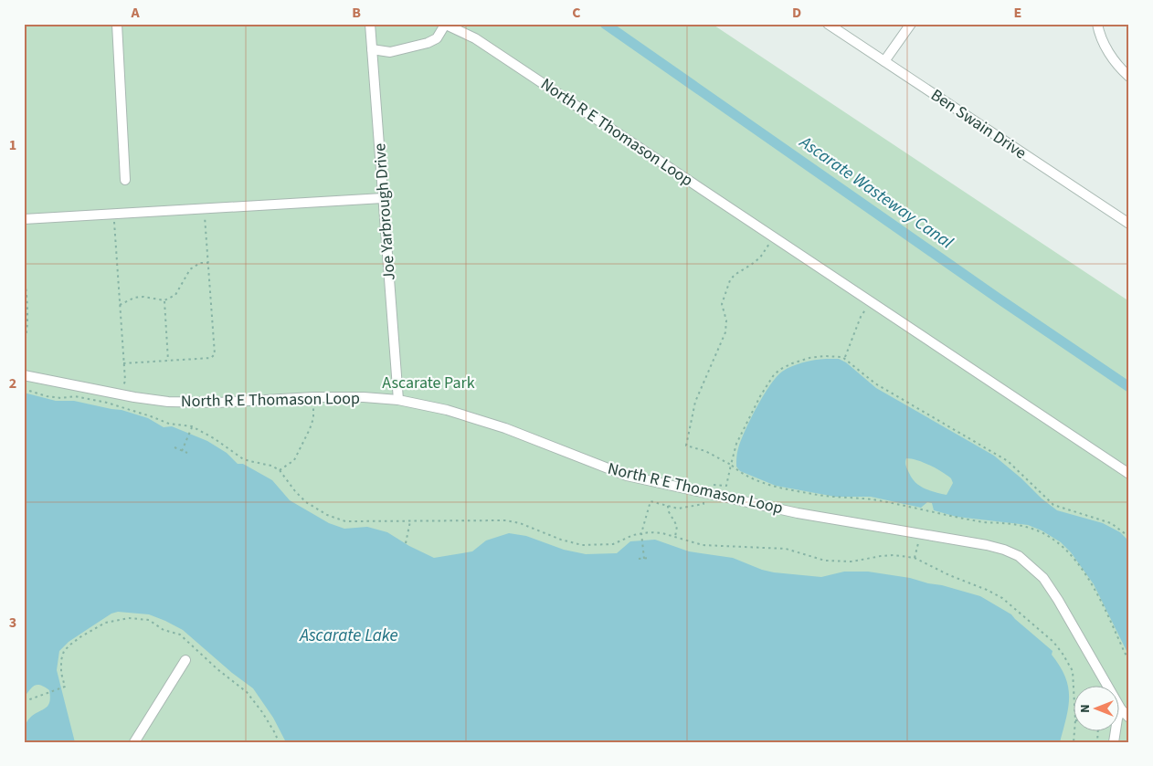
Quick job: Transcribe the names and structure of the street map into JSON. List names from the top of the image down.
{
  "streets": {
    "street": ["Ben Swain Drive", "North R E Thomason Loop", "Joe Yarbrough Drive"]
  },
  "crossings": [
    ["North R E Thomason Loop", "Joe Yarbrough Drive"]
  ],
  "water": ["Ascarate Wasteway Canal", "Ascarate Lake"],
  "parks": ["Ascarate Park"],
  "north": "left",
  "grid": {
    "columns": [
      "A",
      "B",
      "C",
      "D",
      "E"
    ],
    "rows": ["1", "2", "3"]
  }
}
